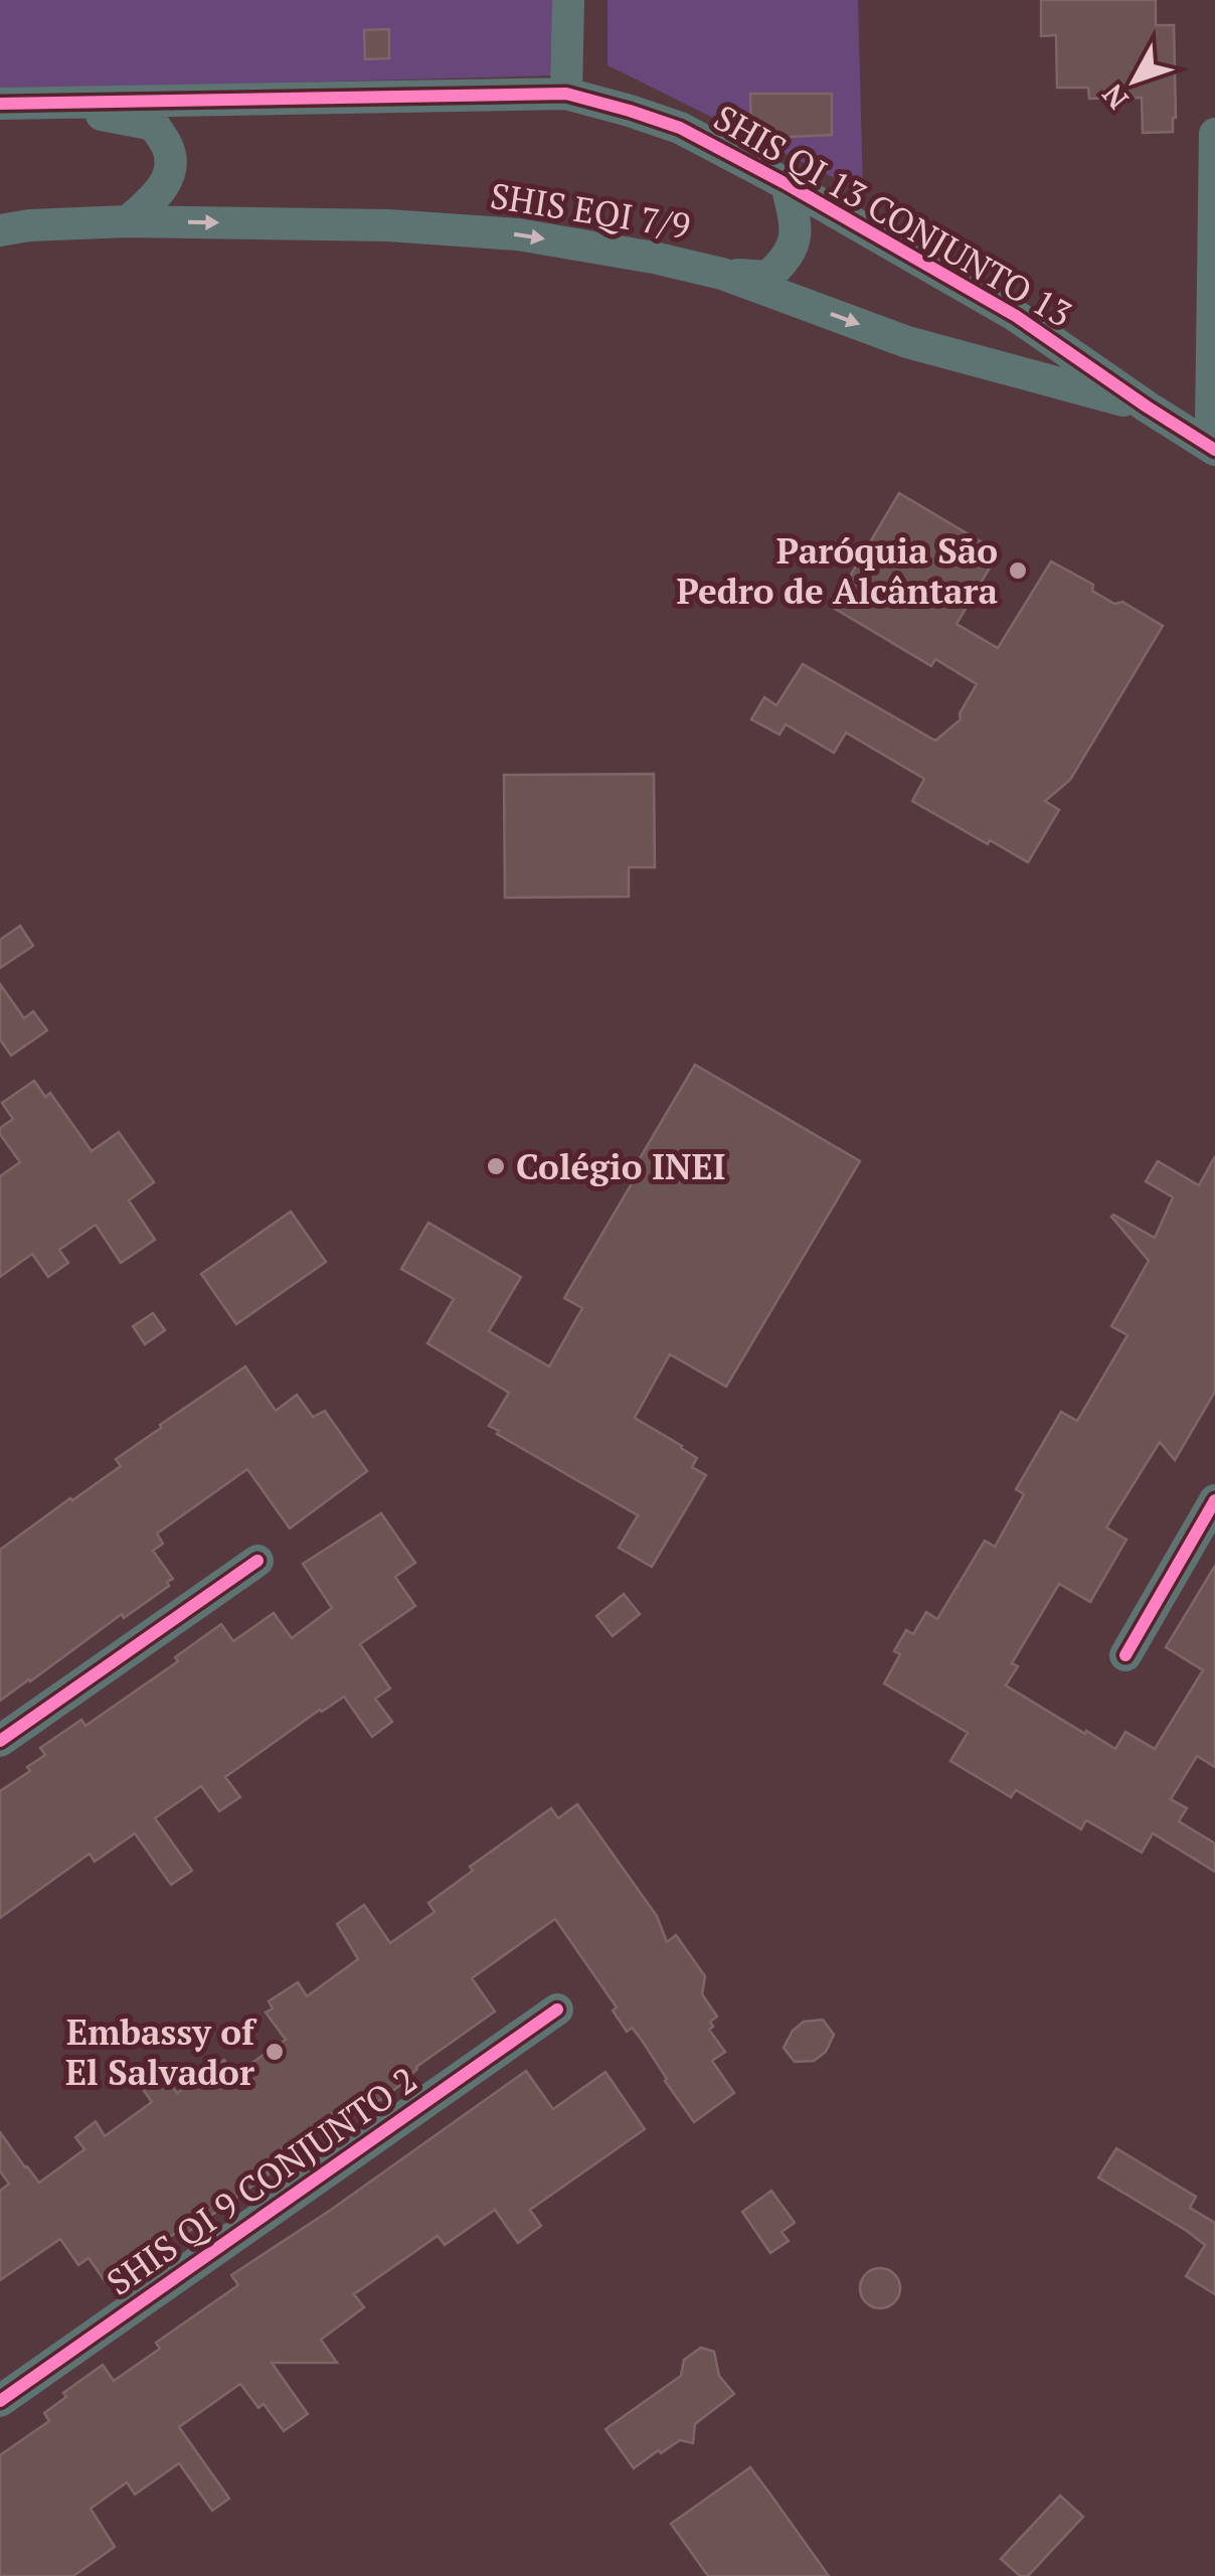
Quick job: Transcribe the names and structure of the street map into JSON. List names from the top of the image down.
{
  "streets": {
    "street": ["SHIS EQI 7/9", "SHIS QI 13 CONJUNTO 13", "SHIS QI 9 CONJUNTO 2"]
  },
  "crossings": [
    ["SHIS EQI 7/9", "SHIS QI 13 CONJUNTO 13"]
  ],
  "one_way": ["SHIS EQI 7/9"],
  "places": ["Paróquia São Pedro de Alcântara", "Colégio INEI", "Embassy of El Salvador"],
  "north": "bottom left"
}
